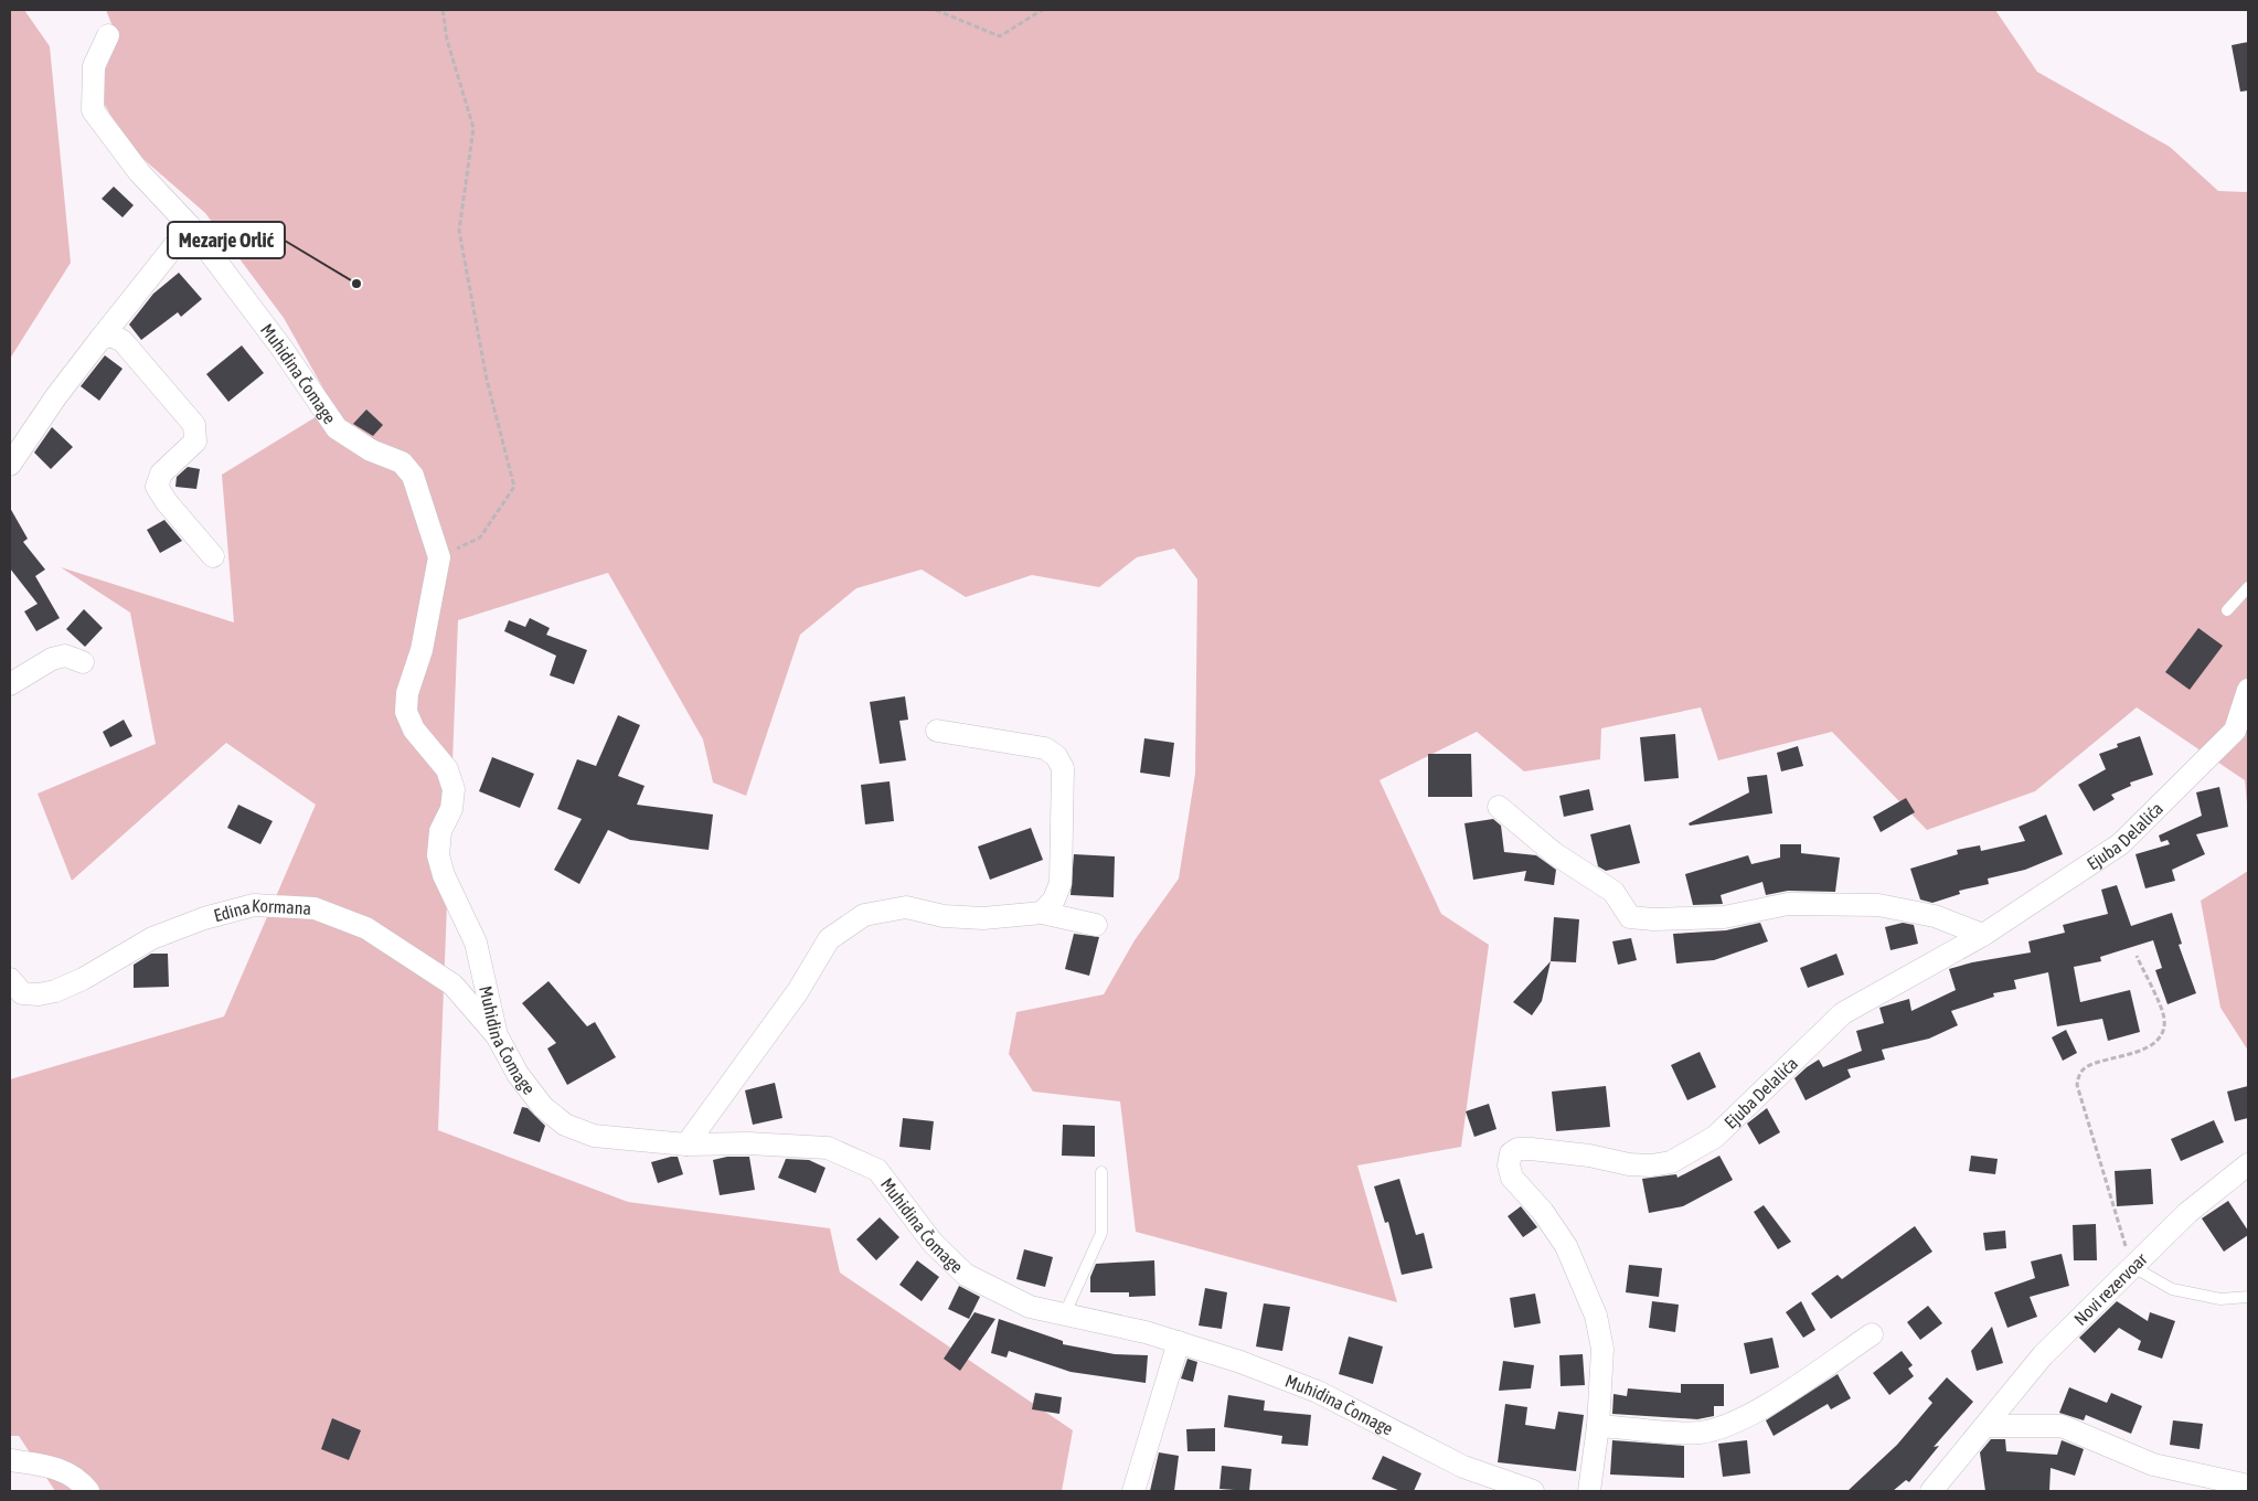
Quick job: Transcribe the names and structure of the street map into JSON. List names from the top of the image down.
{
  "streets": {
    "street": [
      "Muhidina Čomage",
      "Ejuba Delalića",
      "Edina Kormana",
      "Novi rezervoar"
    ]
  },
  "crossings": [
    ["Muhidina Čomage", "Edina Kormana"]
  ],
  "places": ["Mezarje Orlić"]
}
